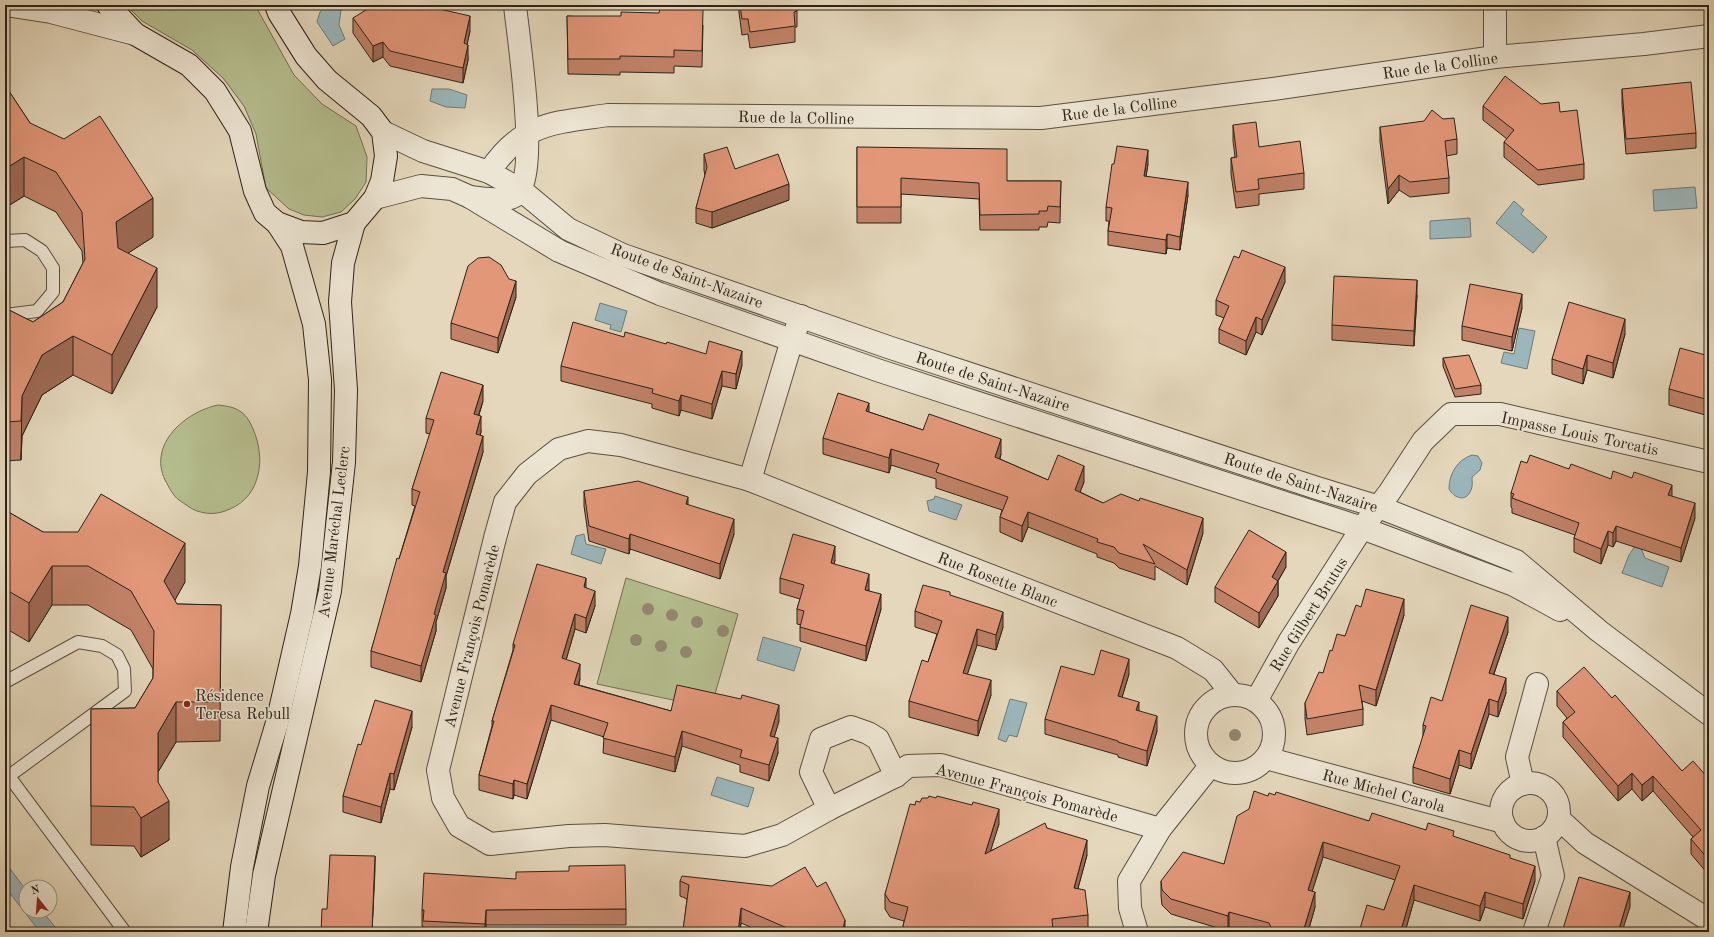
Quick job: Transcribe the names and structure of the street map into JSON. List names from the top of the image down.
{
  "streets": {
    "street": [
      "Rue de la Colline",
      "Route de Saint-Nazaire",
      "Impasse Louis Torcatis",
      "Avenue Maréchal Leclerc",
      "Rue Rosette Blanc",
      "Rue Gilbert Brutus",
      "Avenue François Pomarède",
      "Rue Michel Carola"
    ]
  },
  "crossings": [
    ["Rue de la Colline", "Route de Saint-Nazaire"],
    ["Route de Saint-Nazaire", "Impasse Louis Torcatis"],
    ["Route de Saint-Nazaire", "Rue Gilbert Brutus"],
    ["Impasse Louis Torcatis", "Rue Gilbert Brutus"],
    ["Rue Rosette Blanc", "Rue Gilbert Brutus"],
    ["Rue Rosette Blanc", "Avenue François Pomarède"],
    ["Rue Rosette Blanc", "Rue Michel Carola"],
    ["Rue Gilbert Brutus", "Rue Michel Carola"]
  ],
  "places": ["Résidence Teresa Rebull"],
  "north": "top"
}
